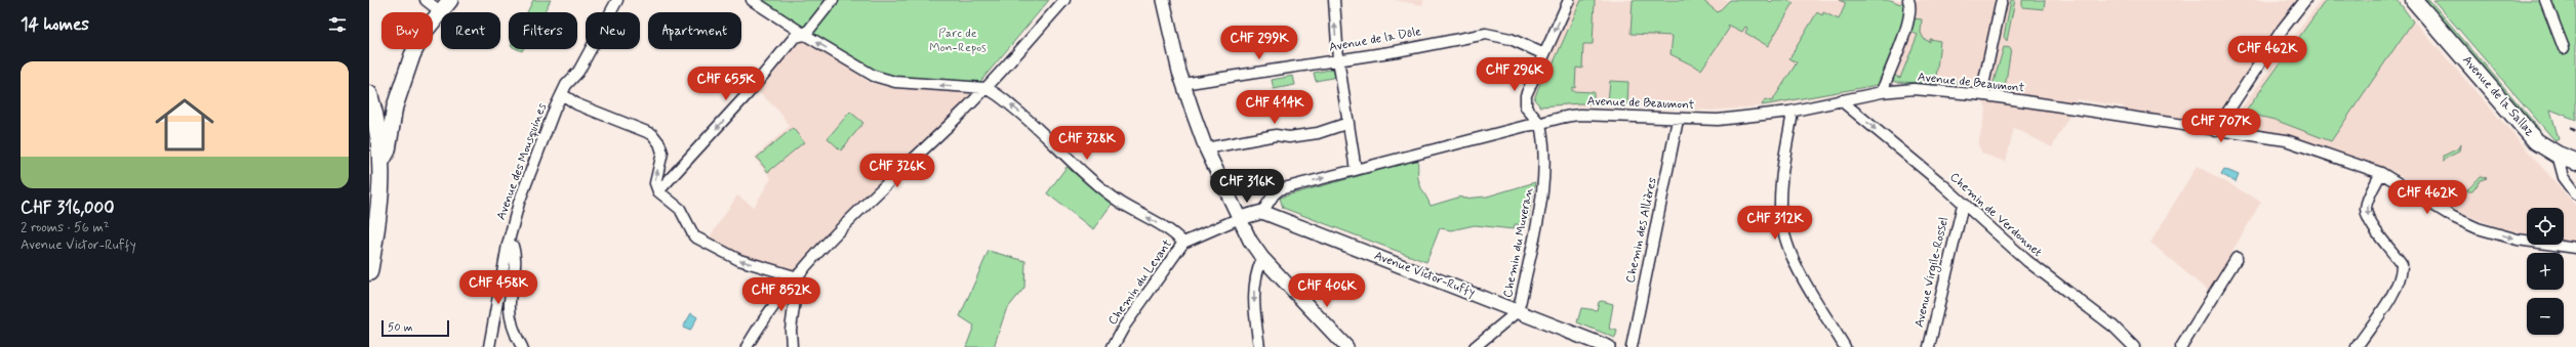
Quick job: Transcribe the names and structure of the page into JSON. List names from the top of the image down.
{
  "streets": {
    "main road": ["Avenue de la Sallaz"],
    "street": [
      "Avenue de la Dôle",
      "Avenue de Beaumont",
      "Avenue des Mousquines",
      "Chemin de Verdonnet",
      "Chemin des Allières",
      "Chemin du Muveran",
      "Avenue Virgile-Rossel",
      "Avenue Victor-Ruffy",
      "Chemin du Levant"
    ]
  },
  "crossings": [
    ["Avenue de Beaumont", "Chemin de Verdonnet"],
    ["Avenue de Beaumont", "Chemin des Allières"],
    ["Avenue de Beaumont", "Chemin du Muveran"],
    ["Avenue de Beaumont", "Avenue Victor-Ruffy"],
    ["Chemin de Verdonnet", "Avenue Virgile-Rossel"],
    ["Chemin du Muveran", "Avenue Victor-Ruffy"]
  ],
  "one_way": ["Chemin de Verdonnet"],
  "parks": ["Parc de Mon-Repos"],
  "scale_bar": "50 m",
  "page": {
    "heading": "14 homes",
    "chip": [
      "Buy",
      "Rent",
      "Filters",
      "New",
      "Apartment"
    ],
    "price": [
      "CHF 299K",
      "CHF 462K",
      "CHF 296K",
      "CHF 655K",
      "CHF 414K",
      "CHF 707K",
      "CHF 328K",
      "CHF 326K",
      "CHF 316K",
      "CHF 462K",
      "CHF 312K",
      "CHF 458K",
      "CHF 406K",
      "CHF 852K"
    ],
    "list": [
      {
        "name": "CHF 316,000",
        "note": "2 rooms · 56 m² · Avenue Victor-Ruffy"
      }
    ],
    "map_buttons": ["+", "−"],
    "scale": "50 m"
  }
}
